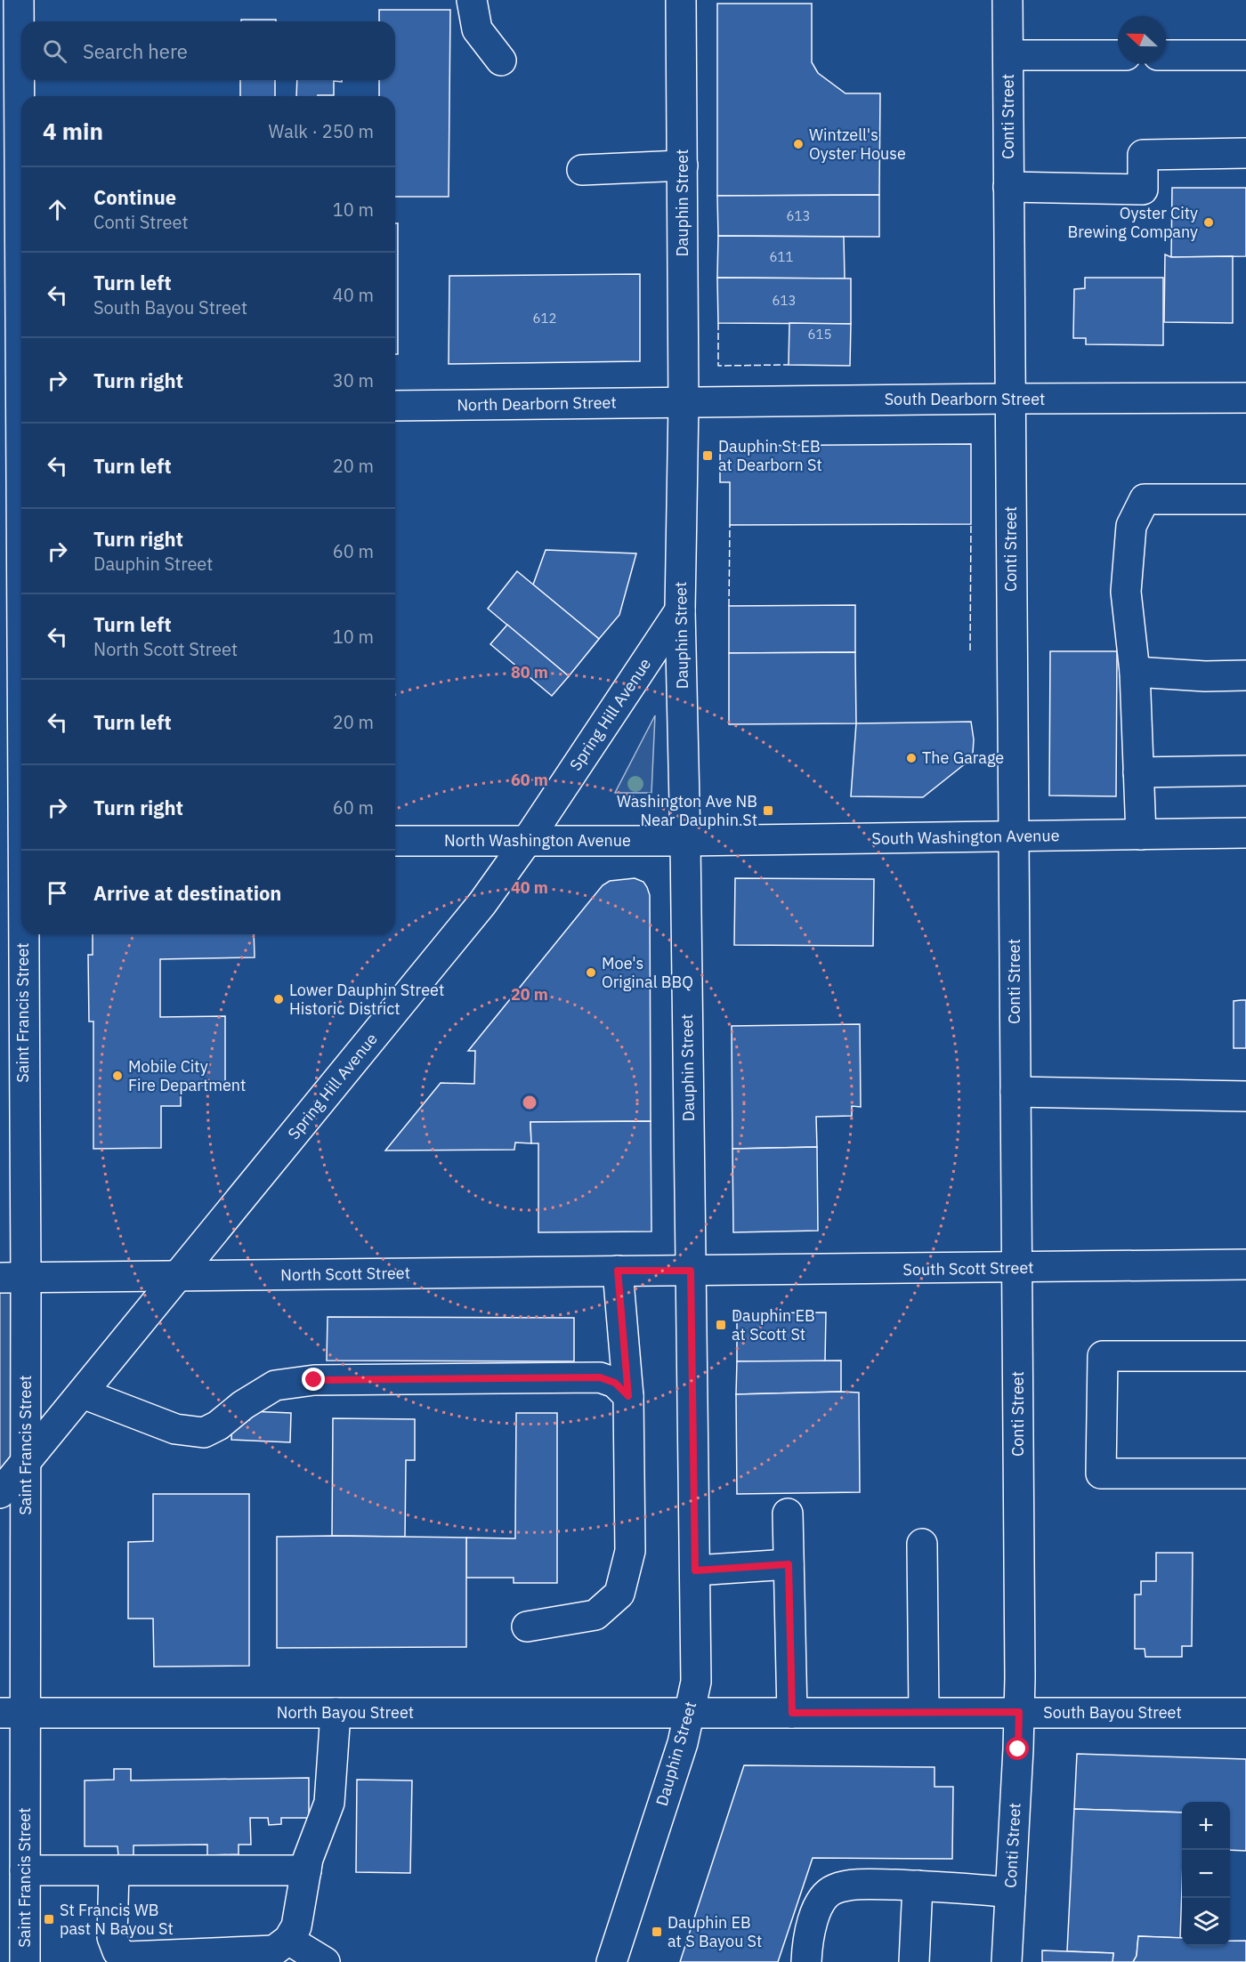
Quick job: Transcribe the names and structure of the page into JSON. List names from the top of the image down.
{
  "streets": {
    "street": [
      "Conti Street",
      "Dauphin Street",
      "South Dearborn Street",
      "North Dearborn Street",
      "Spring Hill Avenue",
      "South Washington Avenue",
      "North Washington Avenue",
      "Saint Francis Street",
      "South Scott Street",
      "North Scott Street",
      "North Bayou Street",
      "South Bayou Street"
    ]
  },
  "crossings": [
    ["Conti Street", "South Dearborn Street"],
    ["Conti Street", "South Washington Avenue"],
    ["Conti Street", "South Scott Street"],
    ["Conti Street", "South Bayou Street"],
    ["Dauphin Street", "South Dearborn Street"],
    ["Dauphin Street", "North Dearborn Street"],
    ["Dauphin Street", "Spring Hill Avenue"],
    ["Dauphin Street", "South Washington Avenue"],
    ["Dauphin Street", "North Washington Avenue"],
    ["Dauphin Street", "South Scott Street"],
    ["Dauphin Street", "North Scott Street"],
    ["Dauphin Street", "North Bayou Street"],
    ["Dauphin Street", "South Bayou Street"],
    ["South Dearborn Street", "North Dearborn Street"],
    ["Spring Hill Avenue", "North Washington Avenue"],
    ["Spring Hill Avenue", "Saint Francis Street"],
    ["Spring Hill Avenue", "North Scott Street"],
    ["South Washington Avenue", "North Washington Avenue"],
    ["Saint Francis Street", "North Scott Street"],
    ["Saint Francis Street", "North Bayou Street"],
    ["South Scott Street", "North Scott Street"],
    ["North Bayou Street", "South Bayou Street"]
  ],
  "places": {
    "other": [
      "Wintzell's Oyster House",
      "Oyster City Brewing Company",
      "The Garage",
      "Moe's Original BBQ",
      "Lower Dauphin Street Historic District",
      "Mobile City Fire Department"
    ],
    "transit": [
      "Dauphin St EB at Dearborn St",
      "Washington Ave NB Near Dauphin St",
      "Dauphin EB at Scott St",
      "St Francis WB past N Bayou St",
      "Dauphin EB at S Bayou St"
    ]
  },
  "house_numbers": [
    "613",
    "611",
    "613",
    "612",
    "615"
  ],
  "north": "left",
  "page": {
    "search": "Search here",
    "heading": ["4 min", "Walk · 250 m"],
    "list": [
      ["Continue", "Conti Street", "10 m"],
      ["Turn left", "South Bayou Street", "40 m"],
      ["Turn right", "30 m"],
      ["Turn left", "20 m"],
      ["Turn right", "Dauphin Street", "60 m"],
      ["Turn left", "North Scott Street", "10 m"],
      ["Turn left", "20 m"],
      ["Turn right", "60 m"],
      "Arrive at destination"
    ],
    "map_buttons": ["+", "−"]
  },
  "rings": [
    "80 m",
    "60 m",
    "40 m",
    "20 m"
  ]
}
